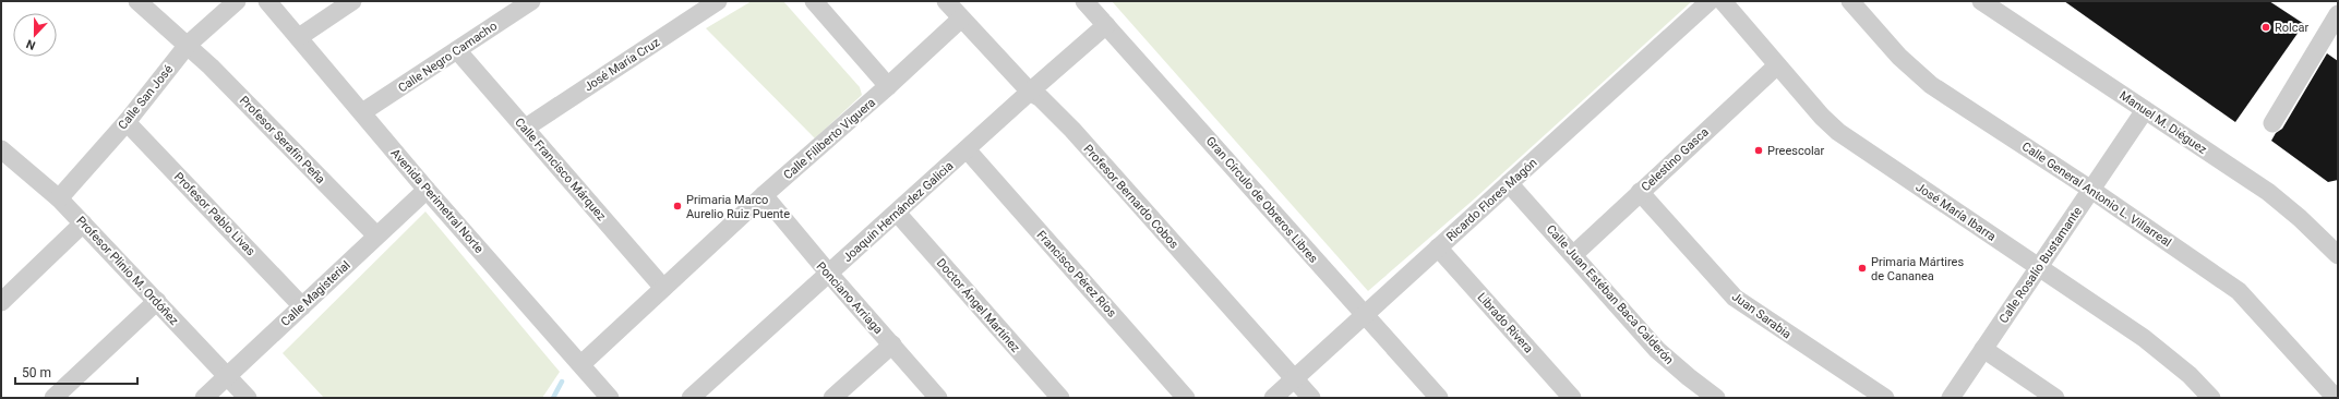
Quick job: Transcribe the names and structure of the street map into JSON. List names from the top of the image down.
{
  "streets": {
    "street": [
      "Calle Negro Camacho",
      "José María Cruz",
      "Calle San José",
      "Manuel M. Diéguez",
      "Calle Filiberto Viguera",
      "Profesor Serafín Peña",
      "Celestino Gasca",
      "Calle Francisco Márquez",
      "Calle General Antonio L. Villarreal",
      "Profesor Bernardo Cobos",
      "Gran Círculo de Obreros Libres",
      "Ricardo Flores Magón",
      "Avenida Perimetral Norte",
      "Joaquín Hernández Galicia",
      "José María Ibarra",
      "Profesor Pablo Livas",
      "Calle Rosalío Bustamante",
      "Profesor Plinio M. Ordóñez",
      "Francisco Pérez Ríos",
      "Calle Magisterial",
      "Calle Juan Estéban Baca Calderón",
      "Ponciano Arriaga",
      "Doctor Ángel Martínez",
      "Juan Sarabia",
      "Librado Rivera"
    ]
  },
  "crossings": [
    ["Calle Negro Camacho", "Calle Francisco Márquez"],
    ["Calle Negro Camacho", "Avenida Perimetral Norte"],
    ["José María Cruz", "Calle Francisco Márquez"],
    ["Calle San José", "Profesor Serafín Peña"],
    ["Calle San José", "Profesor Pablo Livas"],
    ["Calle San José", "Profesor Plinio M. Ordóñez"],
    ["Manuel M. Diéguez", "Calle Rosalío Bustamante"],
    ["Calle Filiberto Viguera", "Calle Francisco Márquez"],
    ["Calle Filiberto Viguera", "Profesor Bernardo Cobos"],
    ["Calle Filiberto Viguera", "Avenida Perimetral Norte"],
    ["Calle Filiberto Viguera", "Ponciano Arriaga"],
    ["Profesor Serafín Peña", "Calle Magisterial"],
    ["Celestino Gasca", "José María Ibarra"],
    ["Celestino Gasca", "Calle Juan Estéban Baca Calderón"],
    ["Celestino Gasca", "Juan Sarabia"],
    ["Calle General Antonio L. Villarreal", "Calle Rosalío Bustamante"],
    ["Profesor Bernardo Cobos", "Ricardo Flores Magón"],
    ["Profesor Bernardo Cobos", "Joaquín Hernández Galicia"],
    ["Gran Círculo de Obreros Libres", "Ricardo Flores Magón"],
    ["Gran Círculo de Obreros Libres", "Joaquín Hernández Galicia"],
    ["Ricardo Flores Magón", "Calle Juan Estéban Baca Calderón"],
    ["Ricardo Flores Magón", "Librado Rivera"],
    ["Avenida Perimetral Norte", "Calle Magisterial"],
    ["Joaquín Hernández Galicia", "Francisco Pérez Ríos"],
    ["Joaquín Hernández Galicia", "Ponciano Arriaga"],
    ["Joaquín Hernández Galicia", "Doctor Ángel Martínez"],
    ["José María Ibarra", "Calle Rosalío Bustamante"],
    ["Profesor Pablo Livas", "Calle Magisterial"],
    ["Profesor Plinio M. Ordóñez", "Calle Magisterial"]
  ],
  "places": [
    "Rolcar",
    "Preescolar",
    "Primaria Marco Aurelio Ruiz Puente",
    "Primaria Mártires de Cananea"
  ],
  "scale_bar": "50 m",
  "north": "bottom"
}
